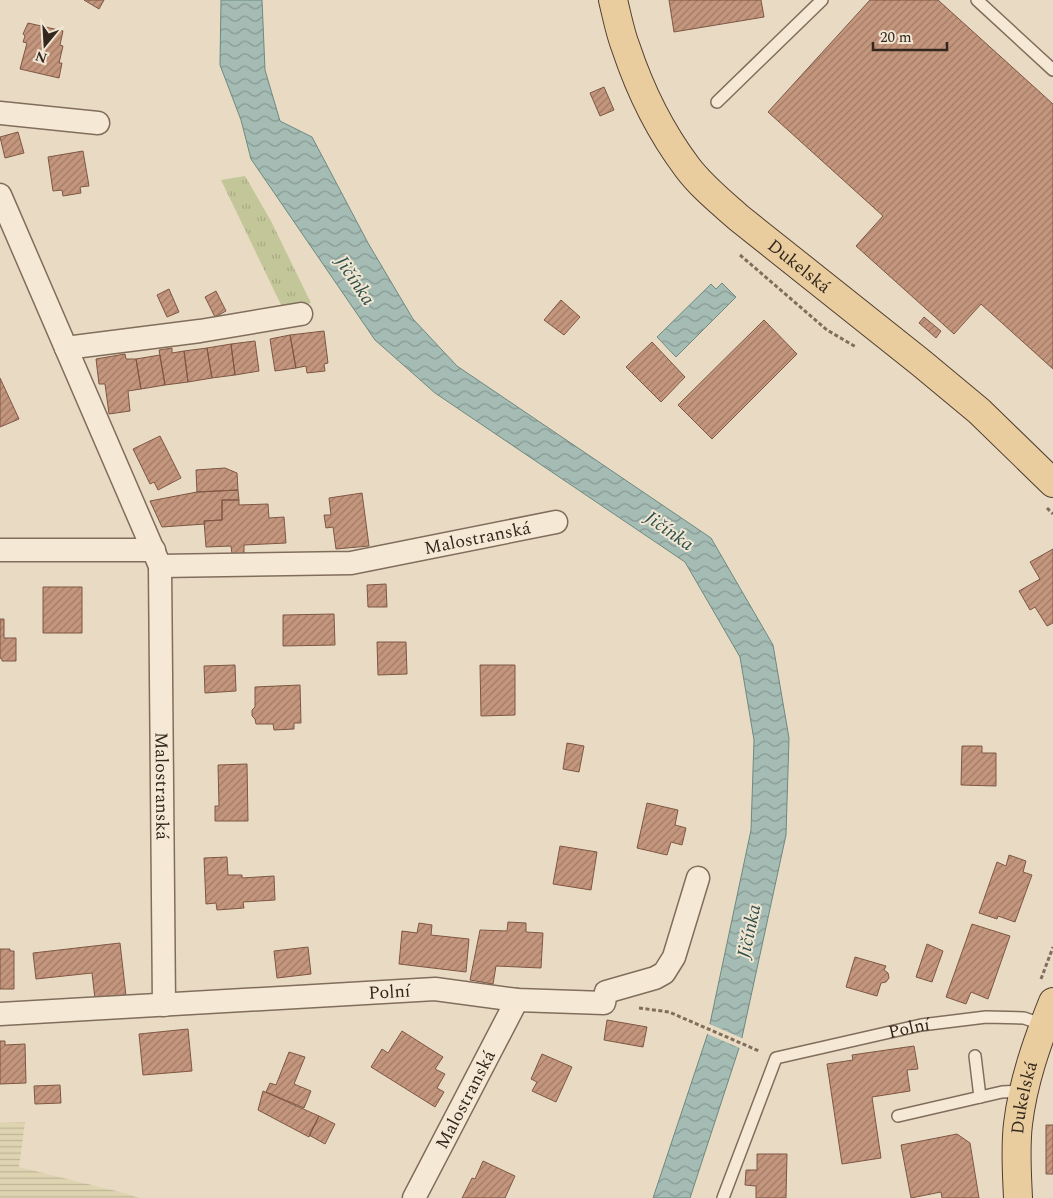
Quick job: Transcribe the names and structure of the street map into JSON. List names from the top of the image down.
{
  "streets": {
    "main road": ["Dukelská"],
    "street": ["Malostranská", "Polní"]
  },
  "crossings": [
    ["Dukelská", "Polní"],
    ["Malostranská", "Polní"]
  ],
  "water": ["Jičínka"],
  "scale_bar": "20 m",
  "north": "bottom"
}
